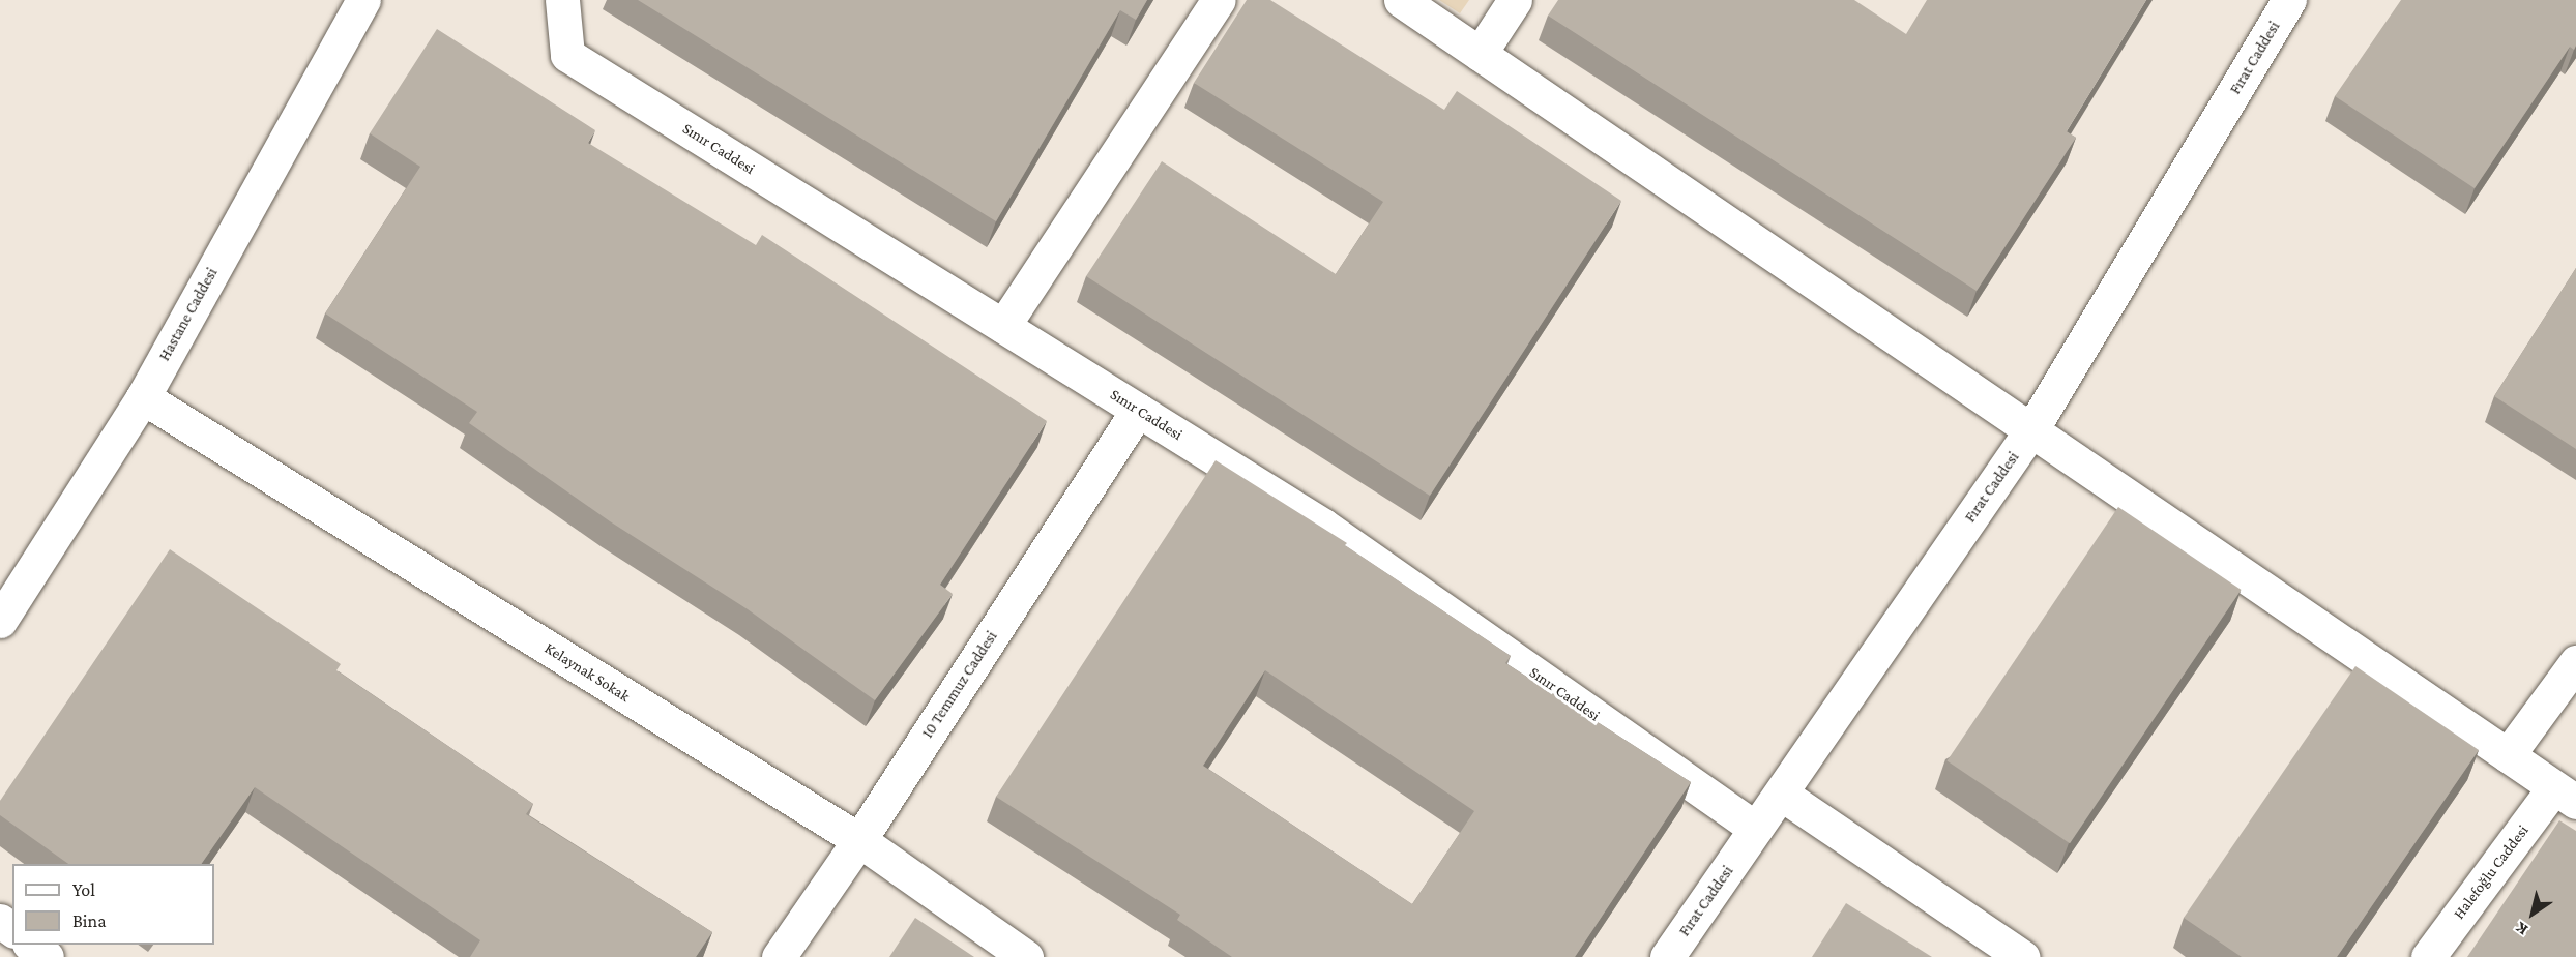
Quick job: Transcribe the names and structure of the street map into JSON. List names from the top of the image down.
{
  "streets": {
    "street": [
      "Fırat Caddesi",
      "Sınır Caddesi",
      "Hastane Caddesi",
      "Kelaynak Sokak",
      "10 Temmuz Caddesi",
      "Halefoğlu Caddesi"
    ]
  },
  "crossings": [
    ["Fırat Caddesi", "Sınır Caddesi"],
    ["Sınır Caddesi", "10 Temmuz Caddesi"],
    ["Hastane Caddesi", "Kelaynak Sokak"],
    ["Kelaynak Sokak", "10 Temmuz Caddesi"]
  ],
  "legend": ["Yol", "Bina"],
  "north": "bottom left"
}
